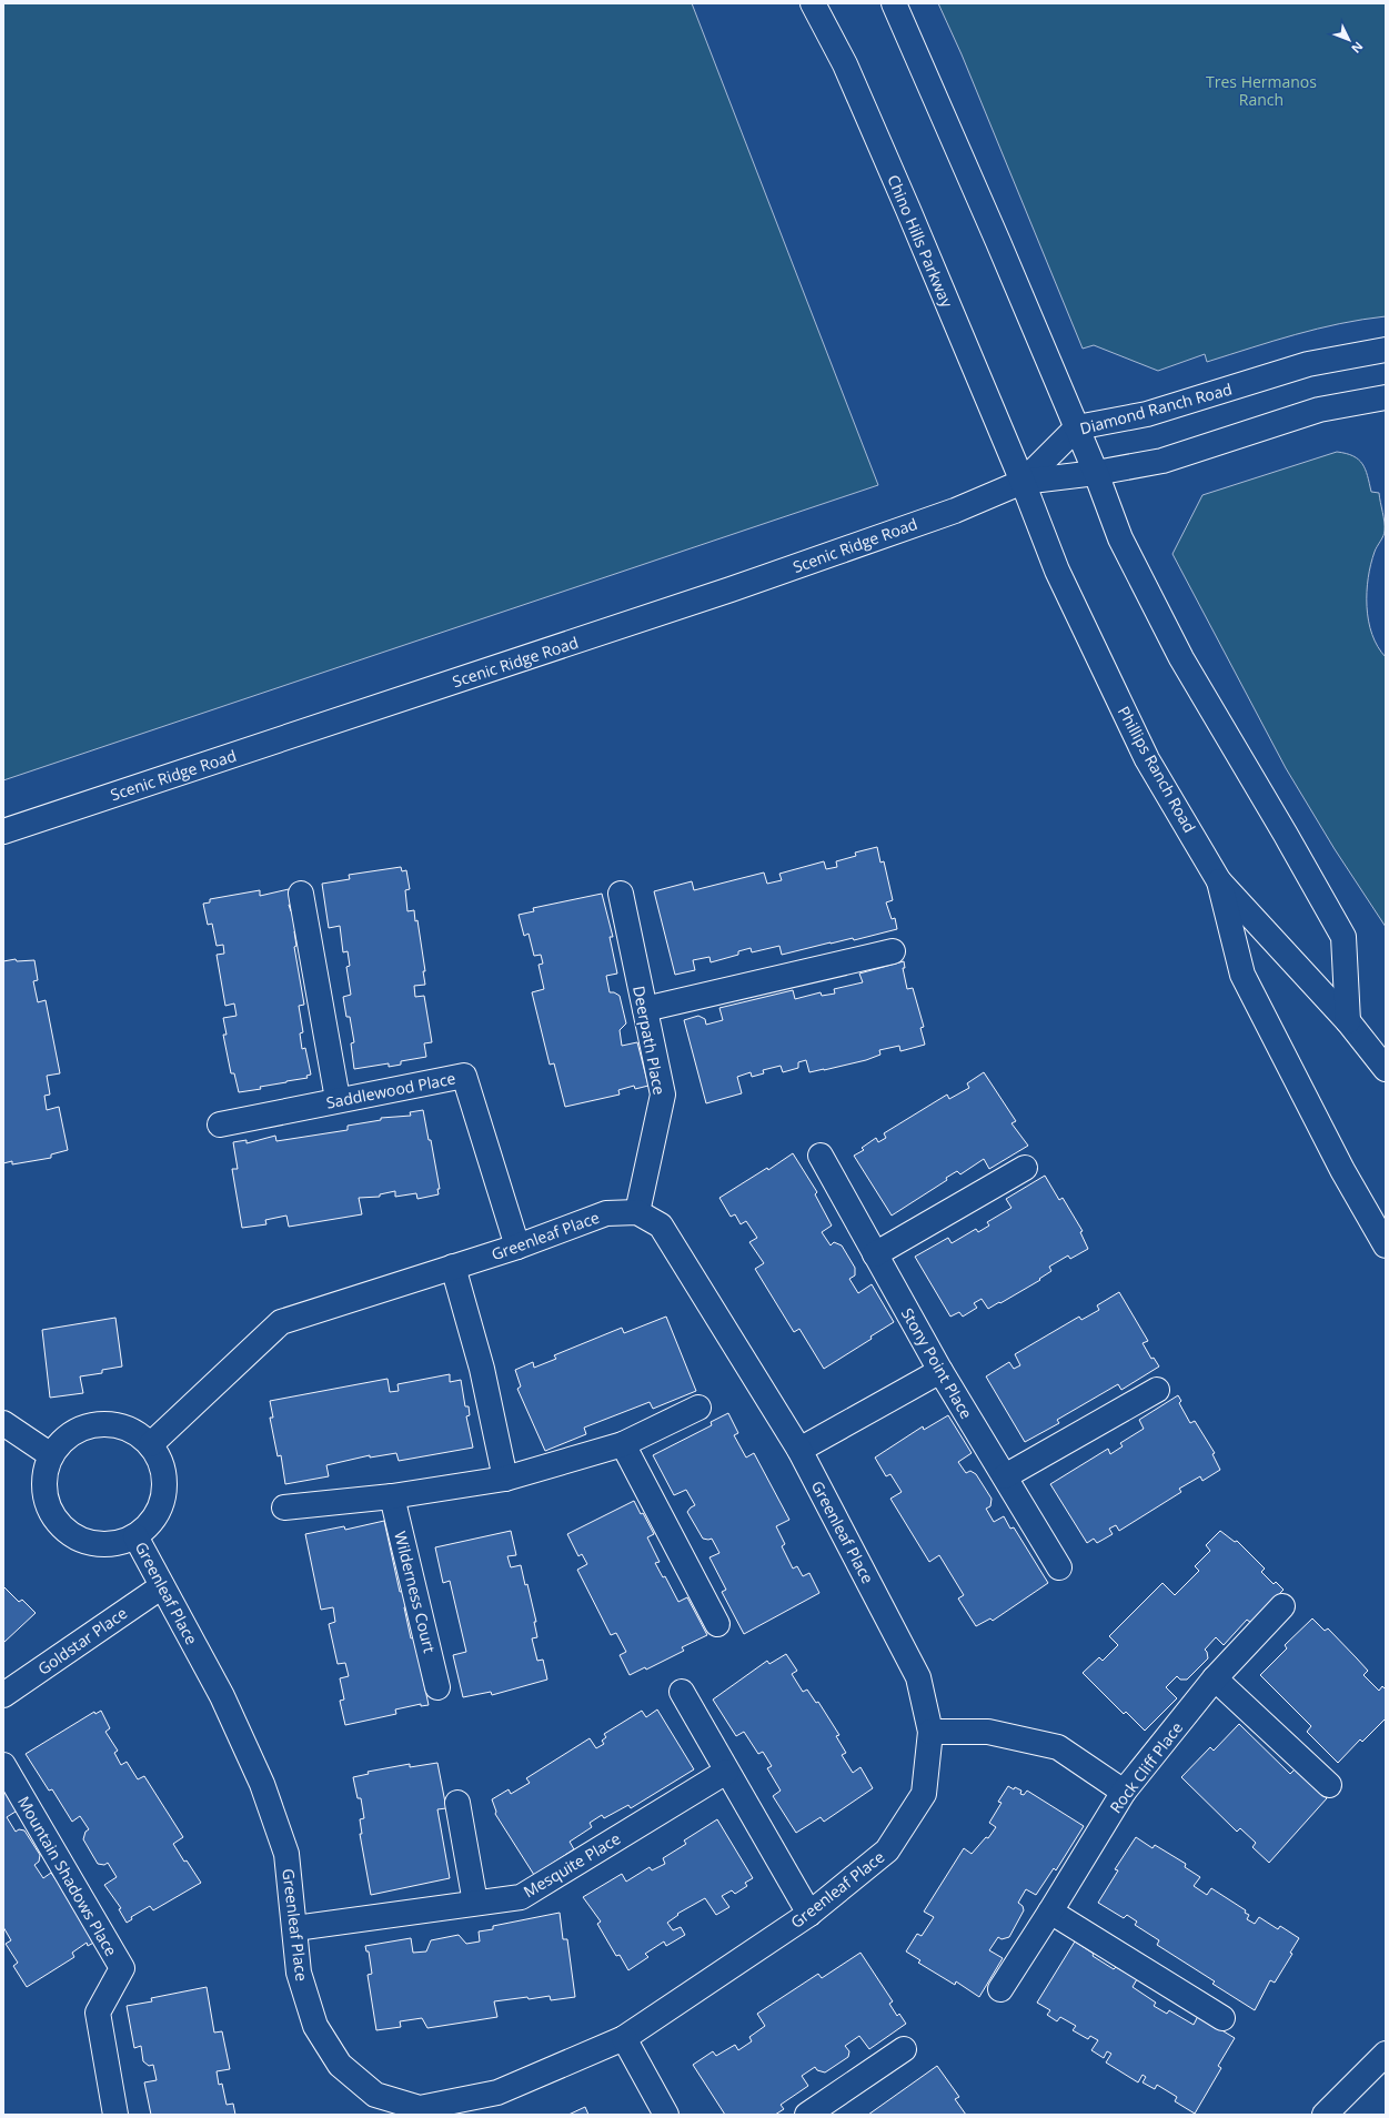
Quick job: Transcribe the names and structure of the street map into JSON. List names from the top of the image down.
{
  "streets": {
    "main road": [
      "Chino Hills Parkway",
      "Diamond Ranch Road",
      "Scenic Ridge Road",
      "Phillips Ranch Road",
      "Deerpath Place",
      "Saddlewood Place",
      "Greenleaf Place",
      "Stony Point Place",
      "Wilderness Court",
      "Goldstar Place",
      "Rock Cliff Place",
      "Mesquite Place",
      "Mountain Shadows Place"
    ]
  },
  "crossings": [
    ["Chino Hills Parkway", "Diamond Ranch Road"],
    ["Chino Hills Parkway", "Scenic Ridge Road"],
    ["Chino Hills Parkway", "Phillips Ranch Road"],
    ["Diamond Ranch Road", "Scenic Ridge Road"],
    ["Diamond Ranch Road", "Phillips Ranch Road"],
    ["Scenic Ridge Road", "Phillips Ranch Road"],
    ["Deerpath Place", "Greenleaf Place"],
    ["Saddlewood Place", "Greenleaf Place"],
    ["Greenleaf Place", "Goldstar Place"],
    ["Greenleaf Place", "Mesquite Place"]
  ],
  "parks": ["Tres Hermanos Ranch"],
  "north": "bottom right"
}
